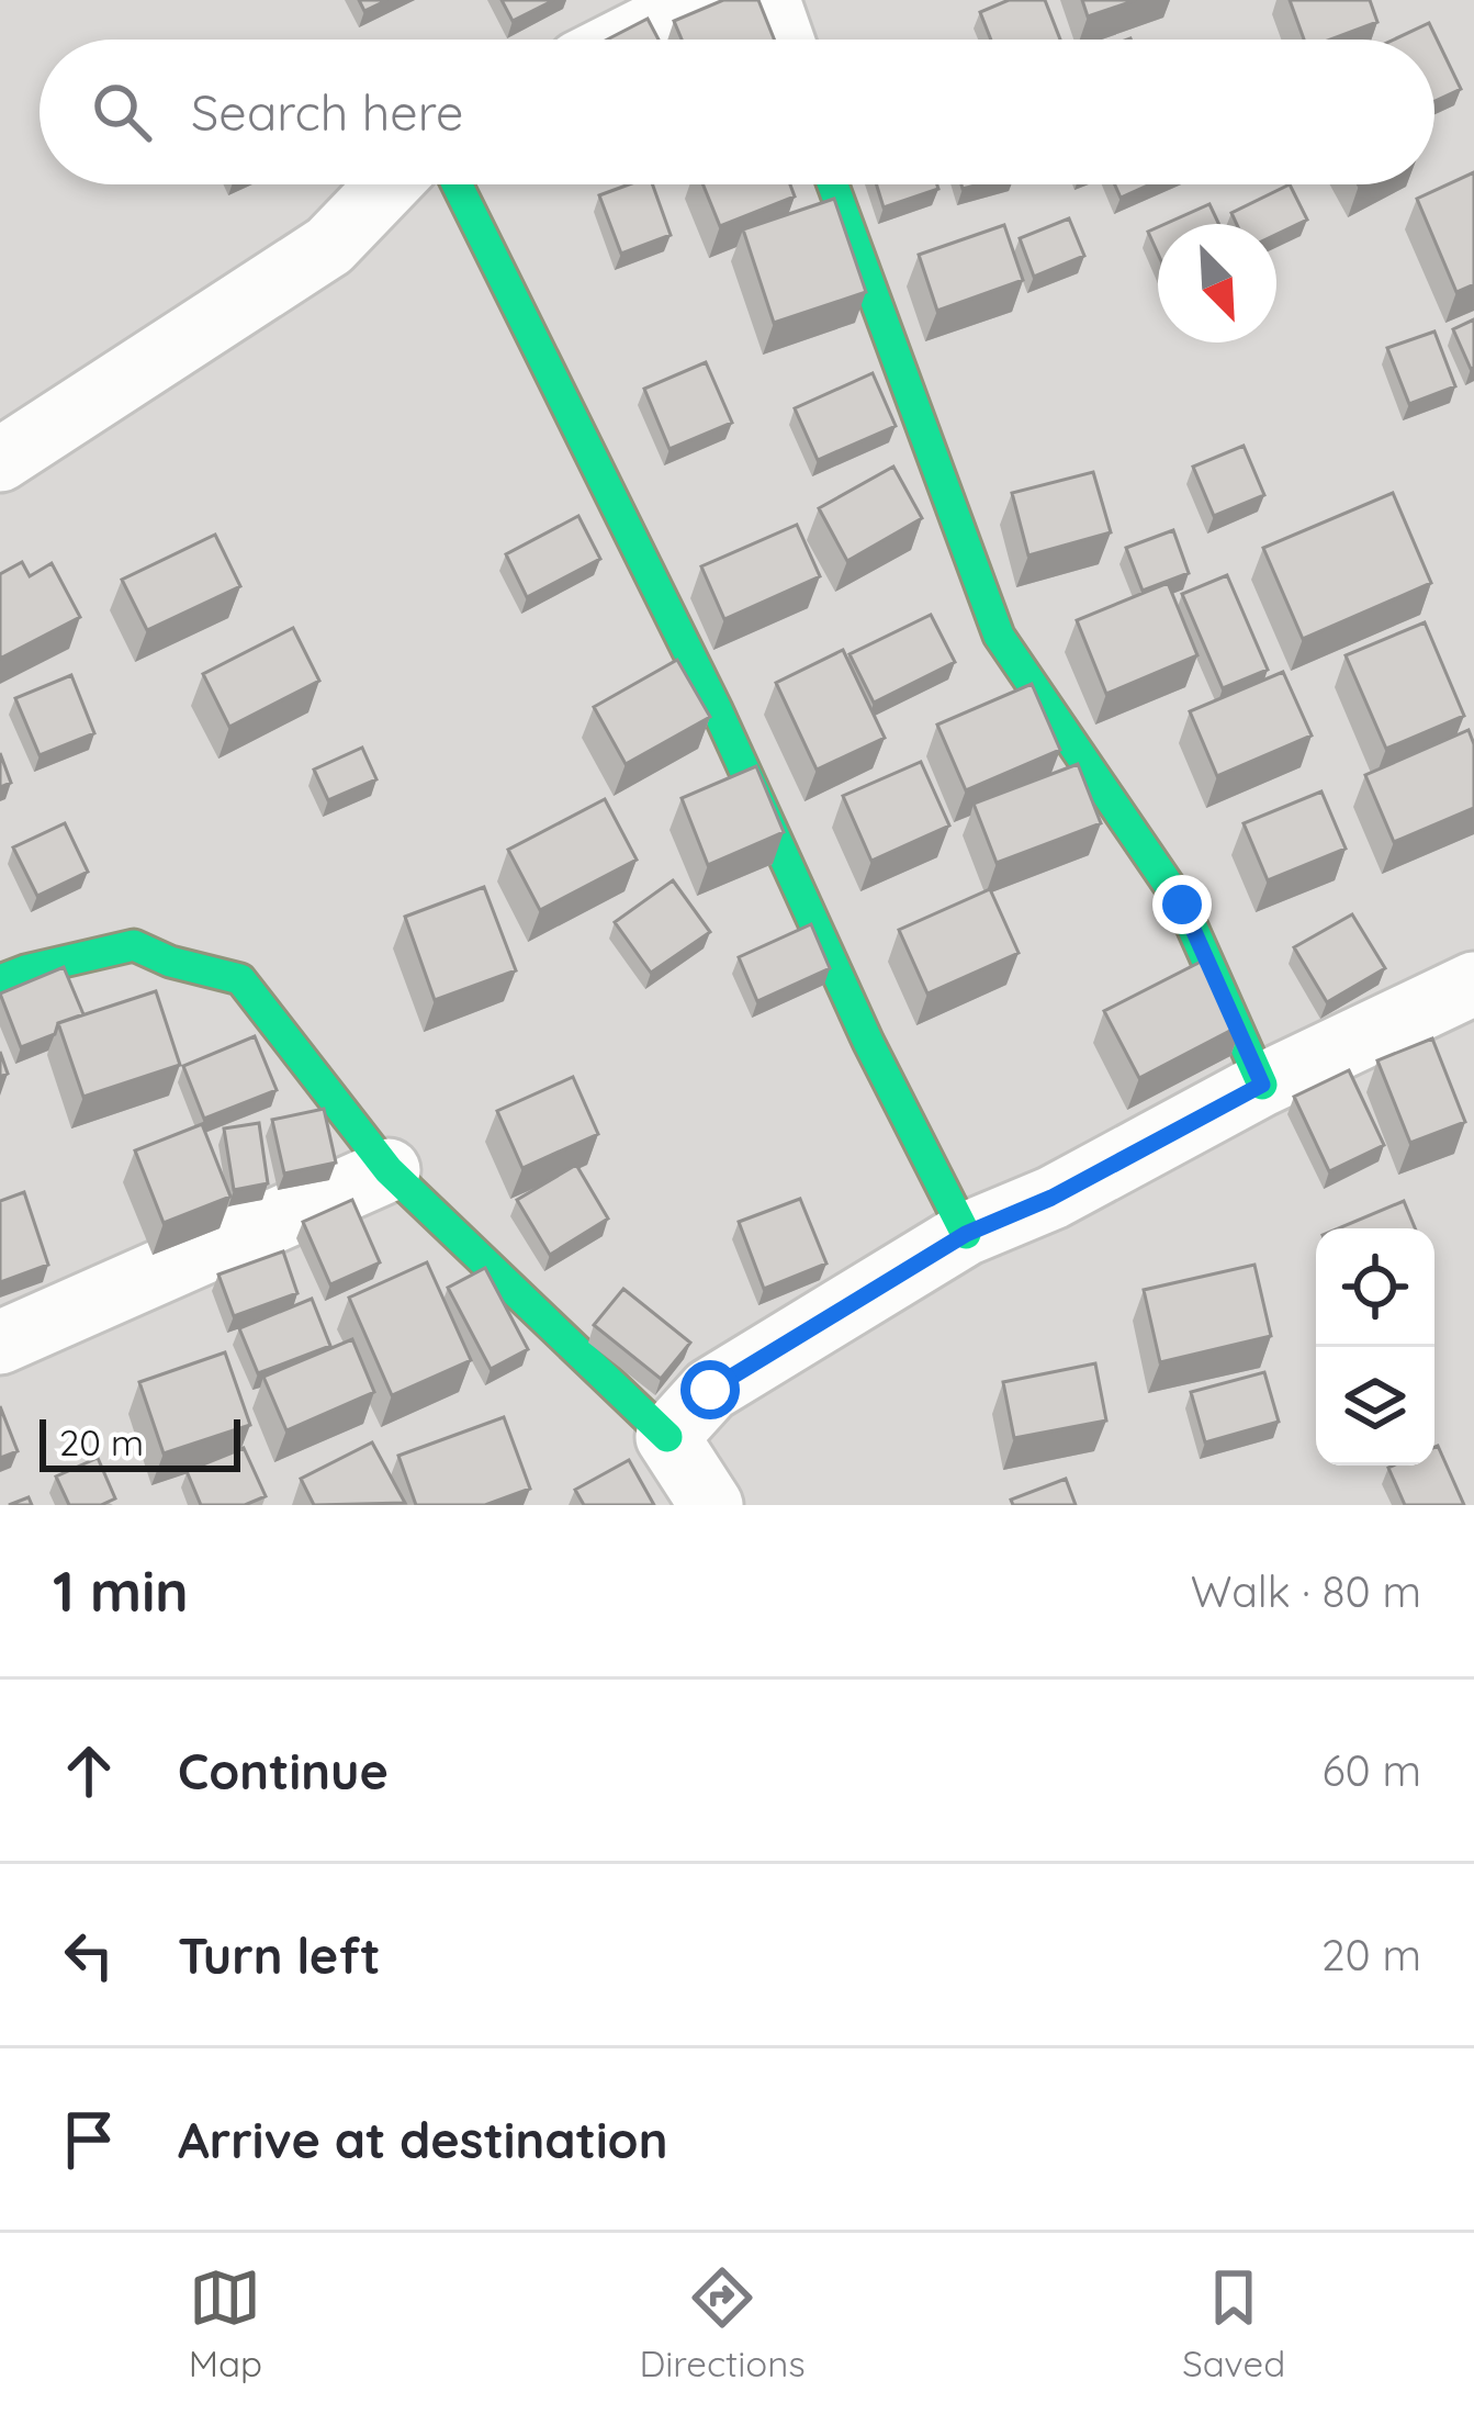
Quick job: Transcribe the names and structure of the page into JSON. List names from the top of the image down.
{
  "scale_bar": "20 m",
  "north": "bottom right",
  "page": {
    "search": "Search here",
    "scale": "20 m",
    "heading": ["1 min", "Walk · 80 m"],
    "list": [
      ["Continue", "60 m"],
      ["Turn left", "20 m"],
      "Arrive at destination"
    ],
    "nav": ["Map", "Directions", "Saved"]
  }
}
